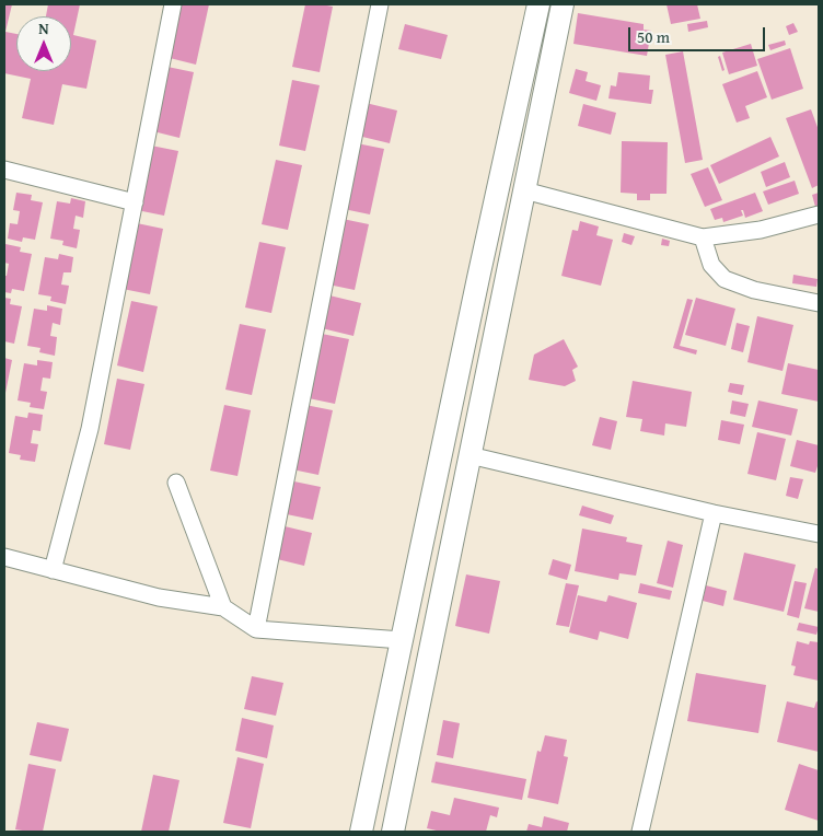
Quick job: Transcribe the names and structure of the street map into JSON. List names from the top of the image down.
{
  "scale_bar": "50 m",
  "north": "top"
}
